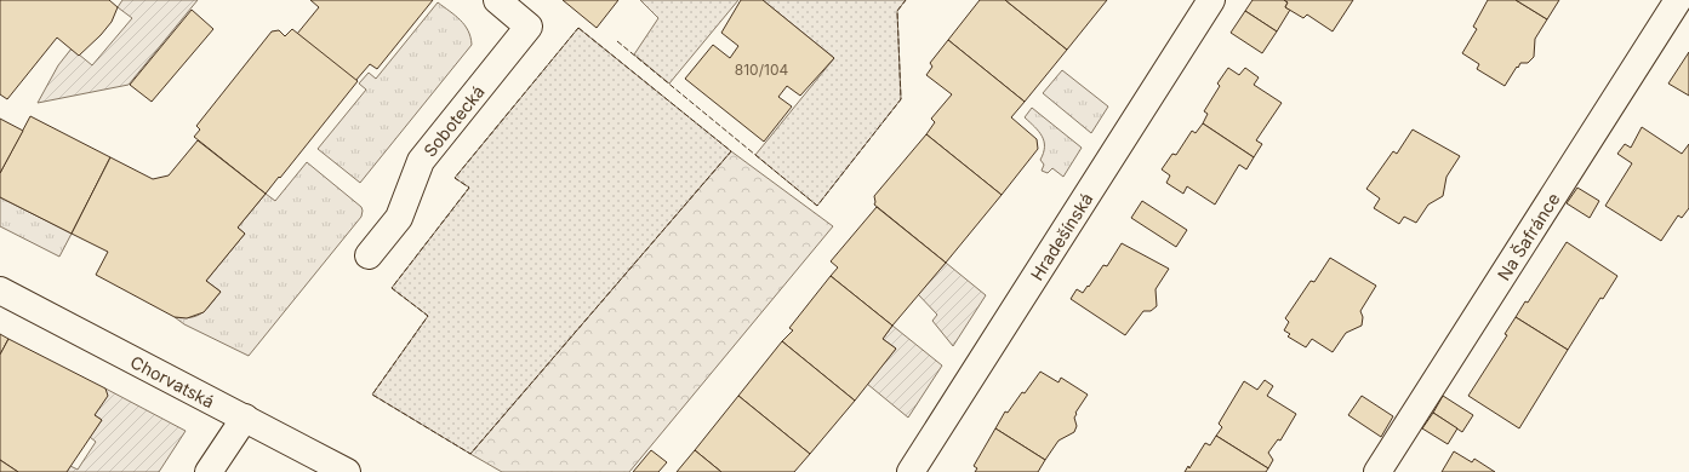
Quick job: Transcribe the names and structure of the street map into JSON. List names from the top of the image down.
{
  "streets": {
    "street": [
      "Sobotecká",
      "Hradešínská",
      "Na Šafránce",
      "Chorvatská"
    ]
  },
  "house_numbers": ["810/104"]
}
